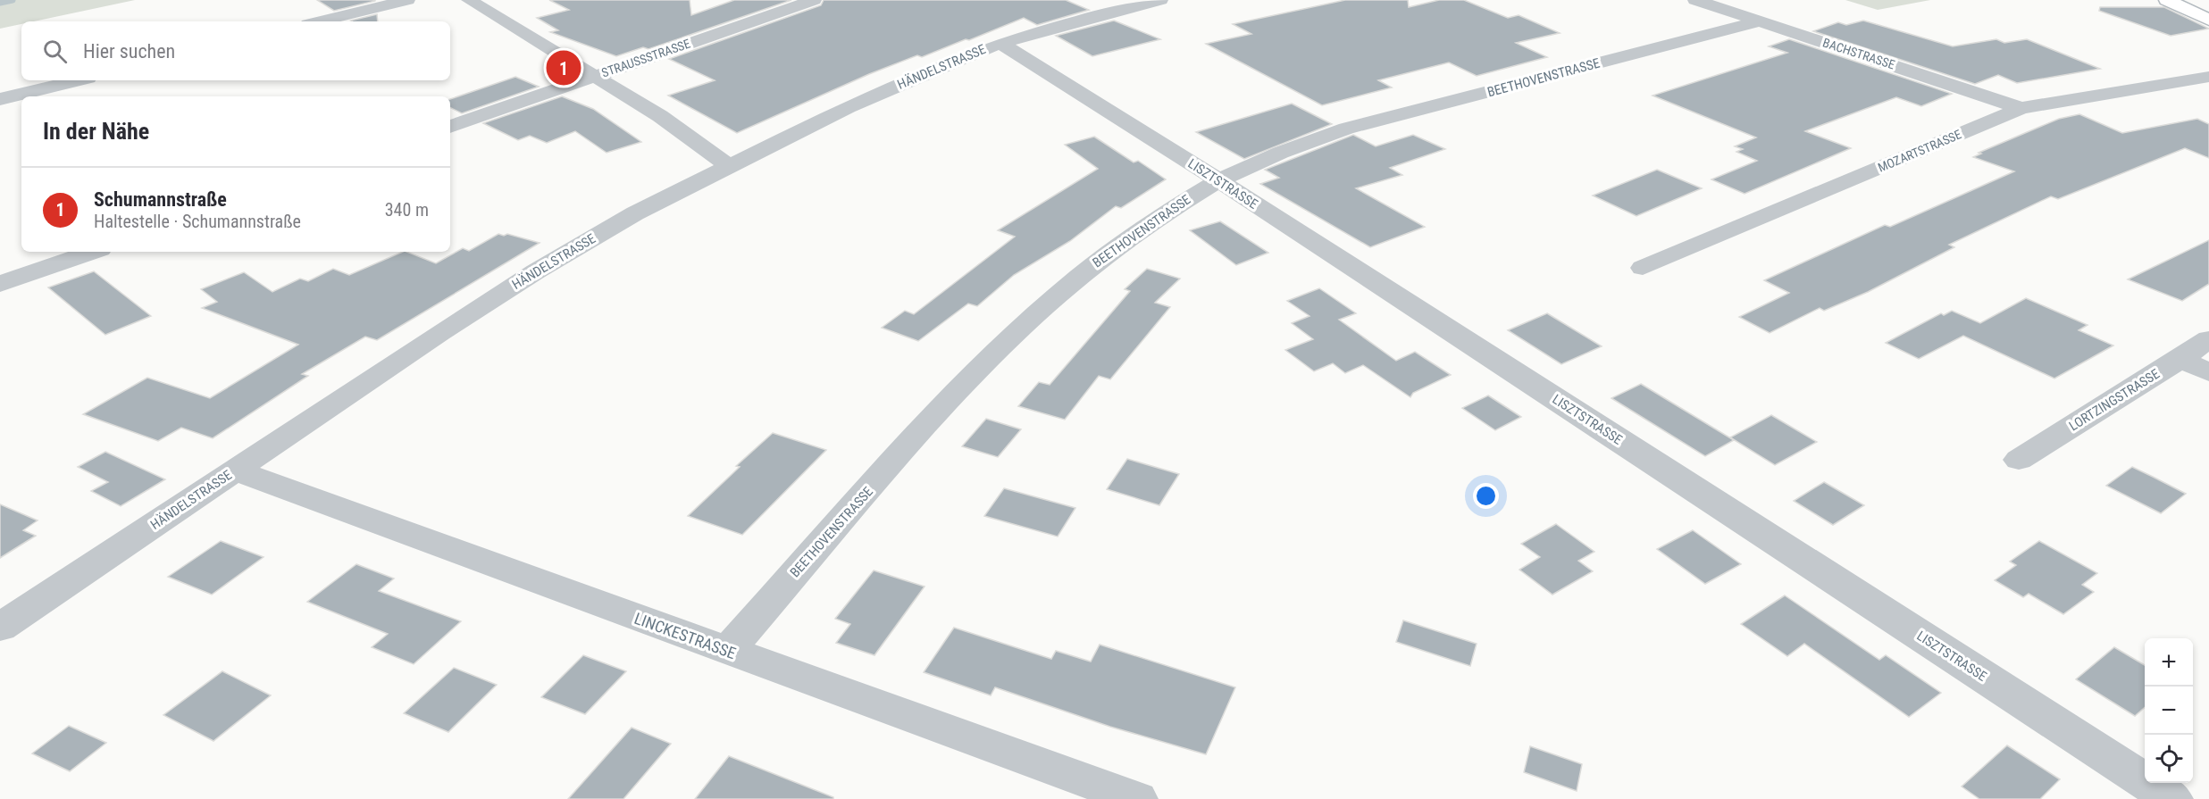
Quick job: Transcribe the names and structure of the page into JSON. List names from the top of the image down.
{
  "streets": {
    "street": [
      "BACHSTRASSE",
      "STRAUSSSTRASSE",
      "HÄNDELSTRASSE",
      "BEETHOVENSTRASSE",
      "MOZARTSTRASSE",
      "LISZTSTRASSE",
      "LORTZINGSTRASSE",
      "LINCKESTRASSE"
    ]
  },
  "crossings": [
    ["BACHSTRASSE", "BEETHOVENSTRASSE"],
    ["BACHSTRASSE", "MOZARTSTRASSE"],
    ["HÄNDELSTRASSE", "LISZTSTRASSE"],
    ["HÄNDELSTRASSE", "LINCKESTRASSE"],
    ["BEETHOVENSTRASSE", "LISZTSTRASSE"],
    ["BEETHOVENSTRASSE", "LINCKESTRASSE"]
  ],
  "page": {
    "search": "Hier suchen",
    "pins": "1",
    "heading": "In der Nähe",
    "list": [
      {
        "mark": "1",
        "name": "Schumannstraße",
        "note": "Haltestelle · Schumannstraße",
        "value": "340 m"
      }
    ],
    "map_buttons": ["+", "−"]
  }
}
